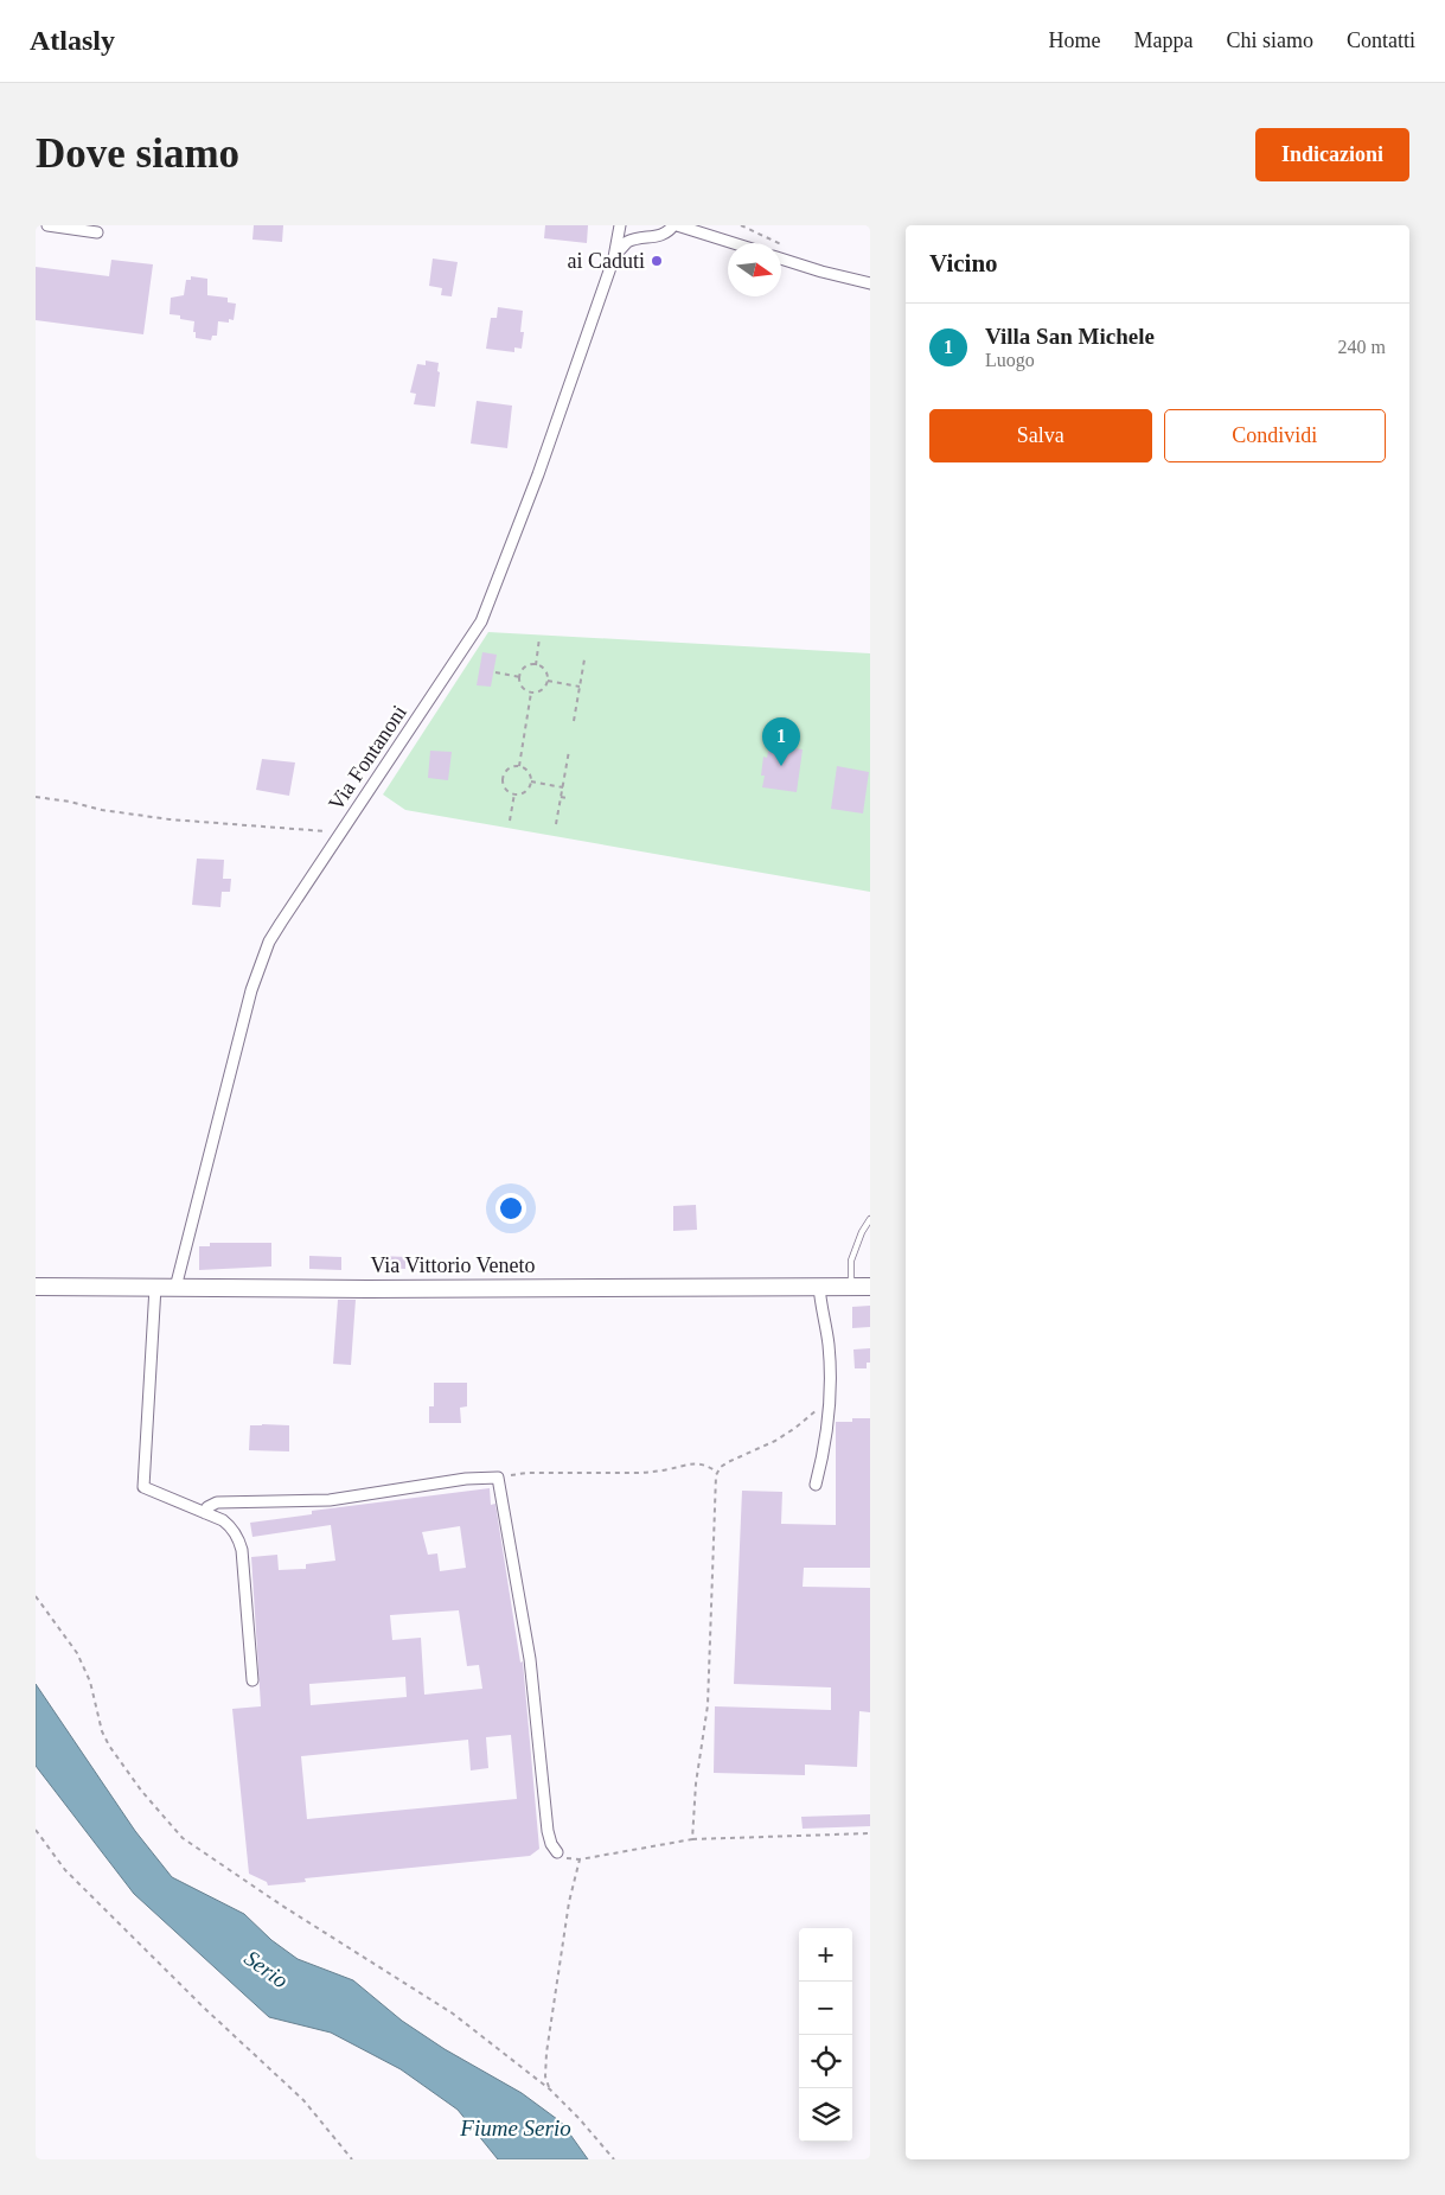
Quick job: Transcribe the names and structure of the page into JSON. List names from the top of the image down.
{
  "streets": {
    "main road": ["Via Vittorio Veneto"],
    "street": ["Via Fontanoni"]
  },
  "crossings": [
    ["Via Fontanoni", "Via Vittorio Veneto"]
  ],
  "water": ["Serio", "Fiume Serio"],
  "places": ["ai Caduti"],
  "north": "right",
  "page": {
    "header": "Atlasly",
    "nav": [
      "Home",
      "Mappa",
      "Chi siamo",
      "Contatti"
    ],
    "buttons": [
      "Indicazioni",
      ["Salva", "Condividi"]
    ],
    "title": "Dove siamo",
    "heading": "Vicino",
    "list": [
      {
        "mark": "1",
        "name": "Villa San Michele",
        "note": "Luogo",
        "value": "240 m"
      }
    ],
    "pins": "1",
    "map_buttons": ["+", "−"]
  }
}
